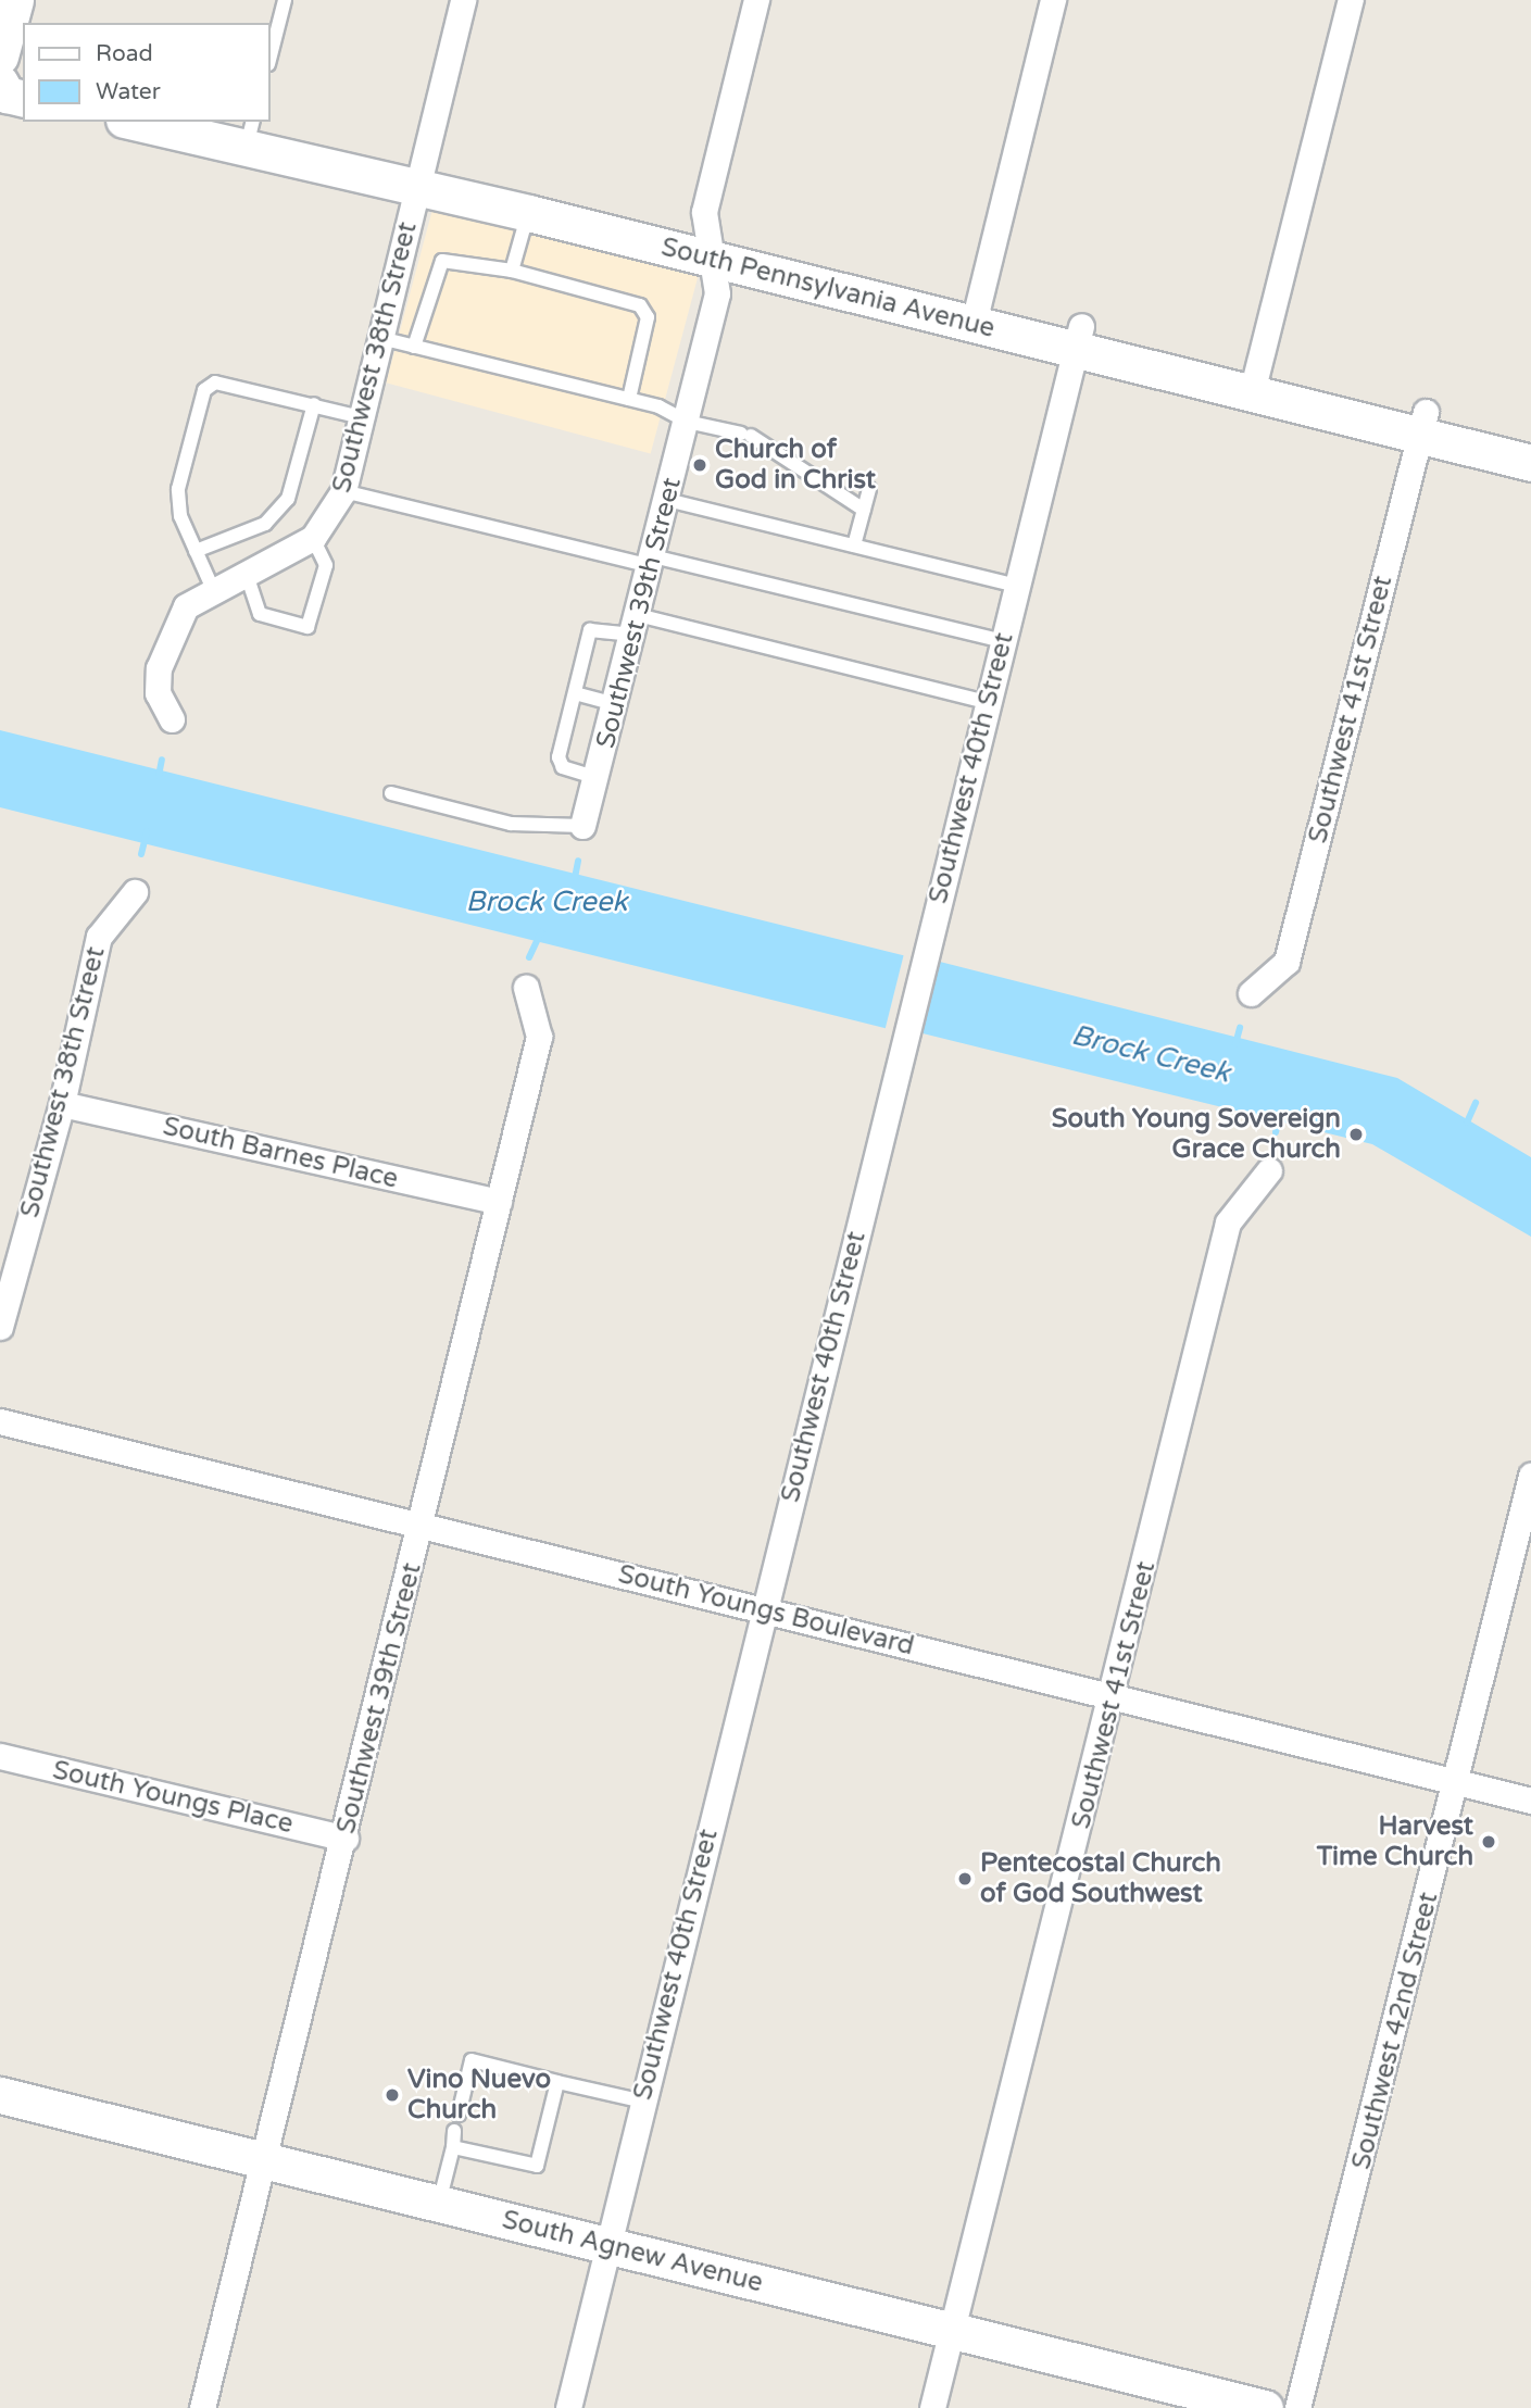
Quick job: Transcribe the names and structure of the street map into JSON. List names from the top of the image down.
{
  "streets": {
    "main road": ["South Pennsylvania Avenue", "South Agnew Avenue"],
    "street": [
      "Southwest 38th Street",
      "Southwest 39th Street",
      "Southwest 41st Street",
      "Southwest 40th Street",
      "South Barnes Place",
      "South Youngs Boulevard",
      "South Youngs Place",
      "Southwest 42nd Street"
    ]
  },
  "crossings": [
    ["South Pennsylvania Avenue", "Southwest 38th Street"],
    ["South Pennsylvania Avenue", "Southwest 39th Street"],
    ["South Pennsylvania Avenue", "Southwest 41st Street"],
    ["South Pennsylvania Avenue", "Southwest 40th Street"],
    ["Southwest 38th Street", "South Barnes Place"],
    ["Southwest 39th Street", "South Barnes Place"],
    ["Southwest 39th Street", "South Youngs Boulevard"],
    ["Southwest 39th Street", "South Youngs Place"],
    ["Southwest 39th Street", "South Agnew Avenue"],
    ["Southwest 41st Street", "South Youngs Boulevard"],
    ["Southwest 41st Street", "South Agnew Avenue"],
    ["Southwest 40th Street", "South Youngs Boulevard"],
    ["Southwest 40th Street", "South Agnew Avenue"],
    ["South Youngs Boulevard", "Southwest 42nd Street"]
  ],
  "water": ["Brock Creek"],
  "places": [
    "Church of God in Christ",
    "South Young Sovereign Grace Church",
    "Harvest Time Church",
    "Pentecostal Church of God Southwest",
    "Vino Nuevo Church"
  ],
  "legend": ["Road", "Water"]
}
